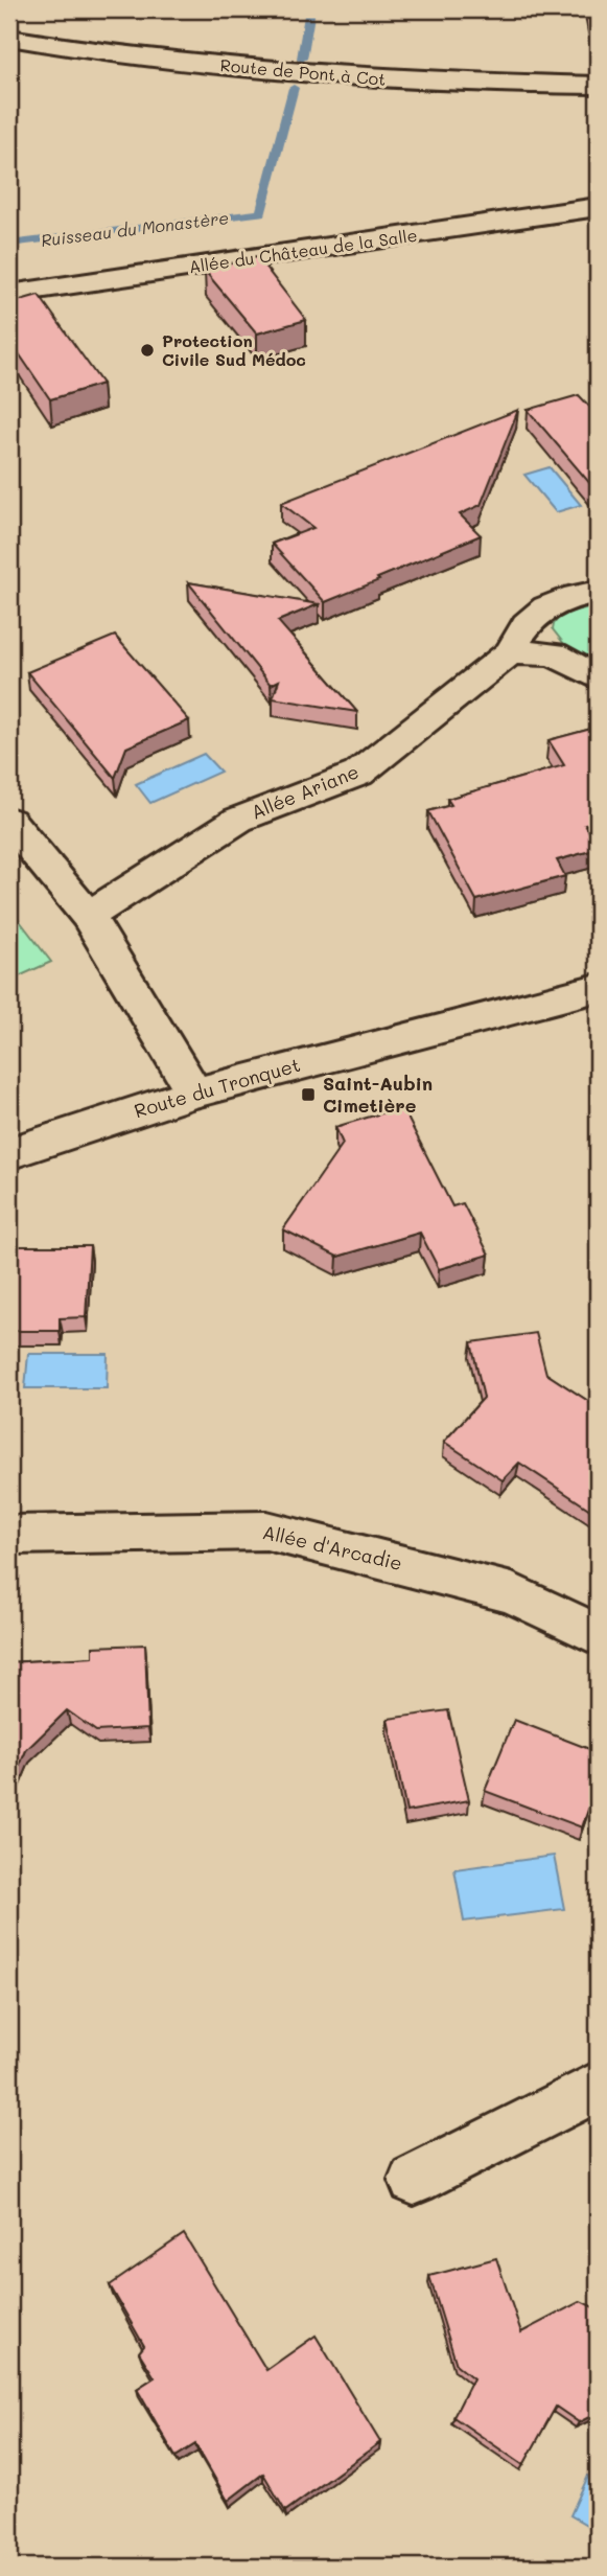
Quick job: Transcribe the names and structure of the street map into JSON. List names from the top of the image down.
{
  "streets": {
    "street": [
      "Route de Pont à Cot",
      "Allée du Château de la Salle",
      "Allée Ariane",
      "Route du Tronquet",
      "Allée d'Arcadie"
    ]
  },
  "water": ["Ruisseau du Monastère"],
  "places": {
    "other": ["Protection Civile Sud Médoc"],
    "transit": ["Saint-Aubin Cimetière"]
  }
}
